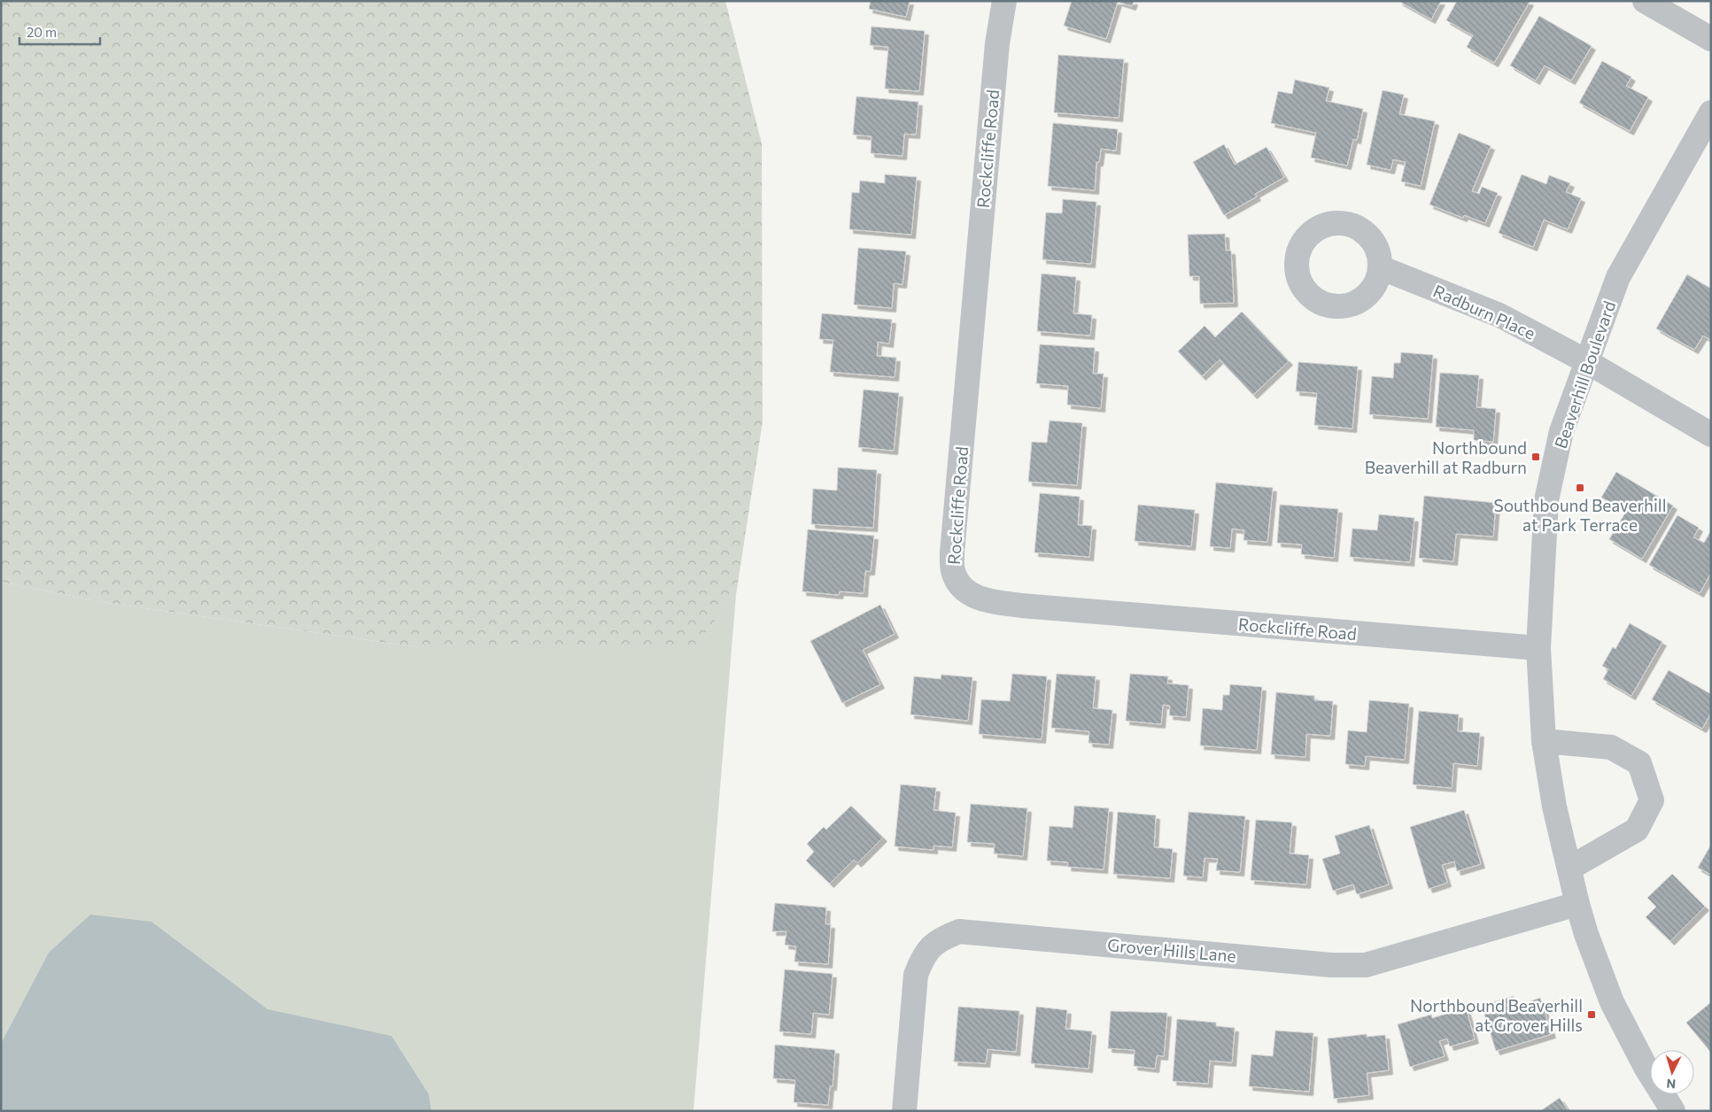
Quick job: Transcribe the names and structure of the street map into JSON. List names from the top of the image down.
{
  "streets": {
    "street": [
      "Rockcliffe Road",
      "Radburn Place",
      "Beaverhill Boulevard",
      "Grover Hills Lane"
    ]
  },
  "crossings": [
    ["Rockcliffe Road", "Beaverhill Boulevard"],
    ["Radburn Place", "Beaverhill Boulevard"],
    ["Beaverhill Boulevard", "Grover Hills Lane"]
  ],
  "places": {
    "transit": ["Northbound Beaverhill at Radburn", "Southbound Beaverhill at Park Terrace", "Northbound Beaverhill at Grover Hills"]
  },
  "scale_bar": "20 m",
  "north": "bottom"
}
